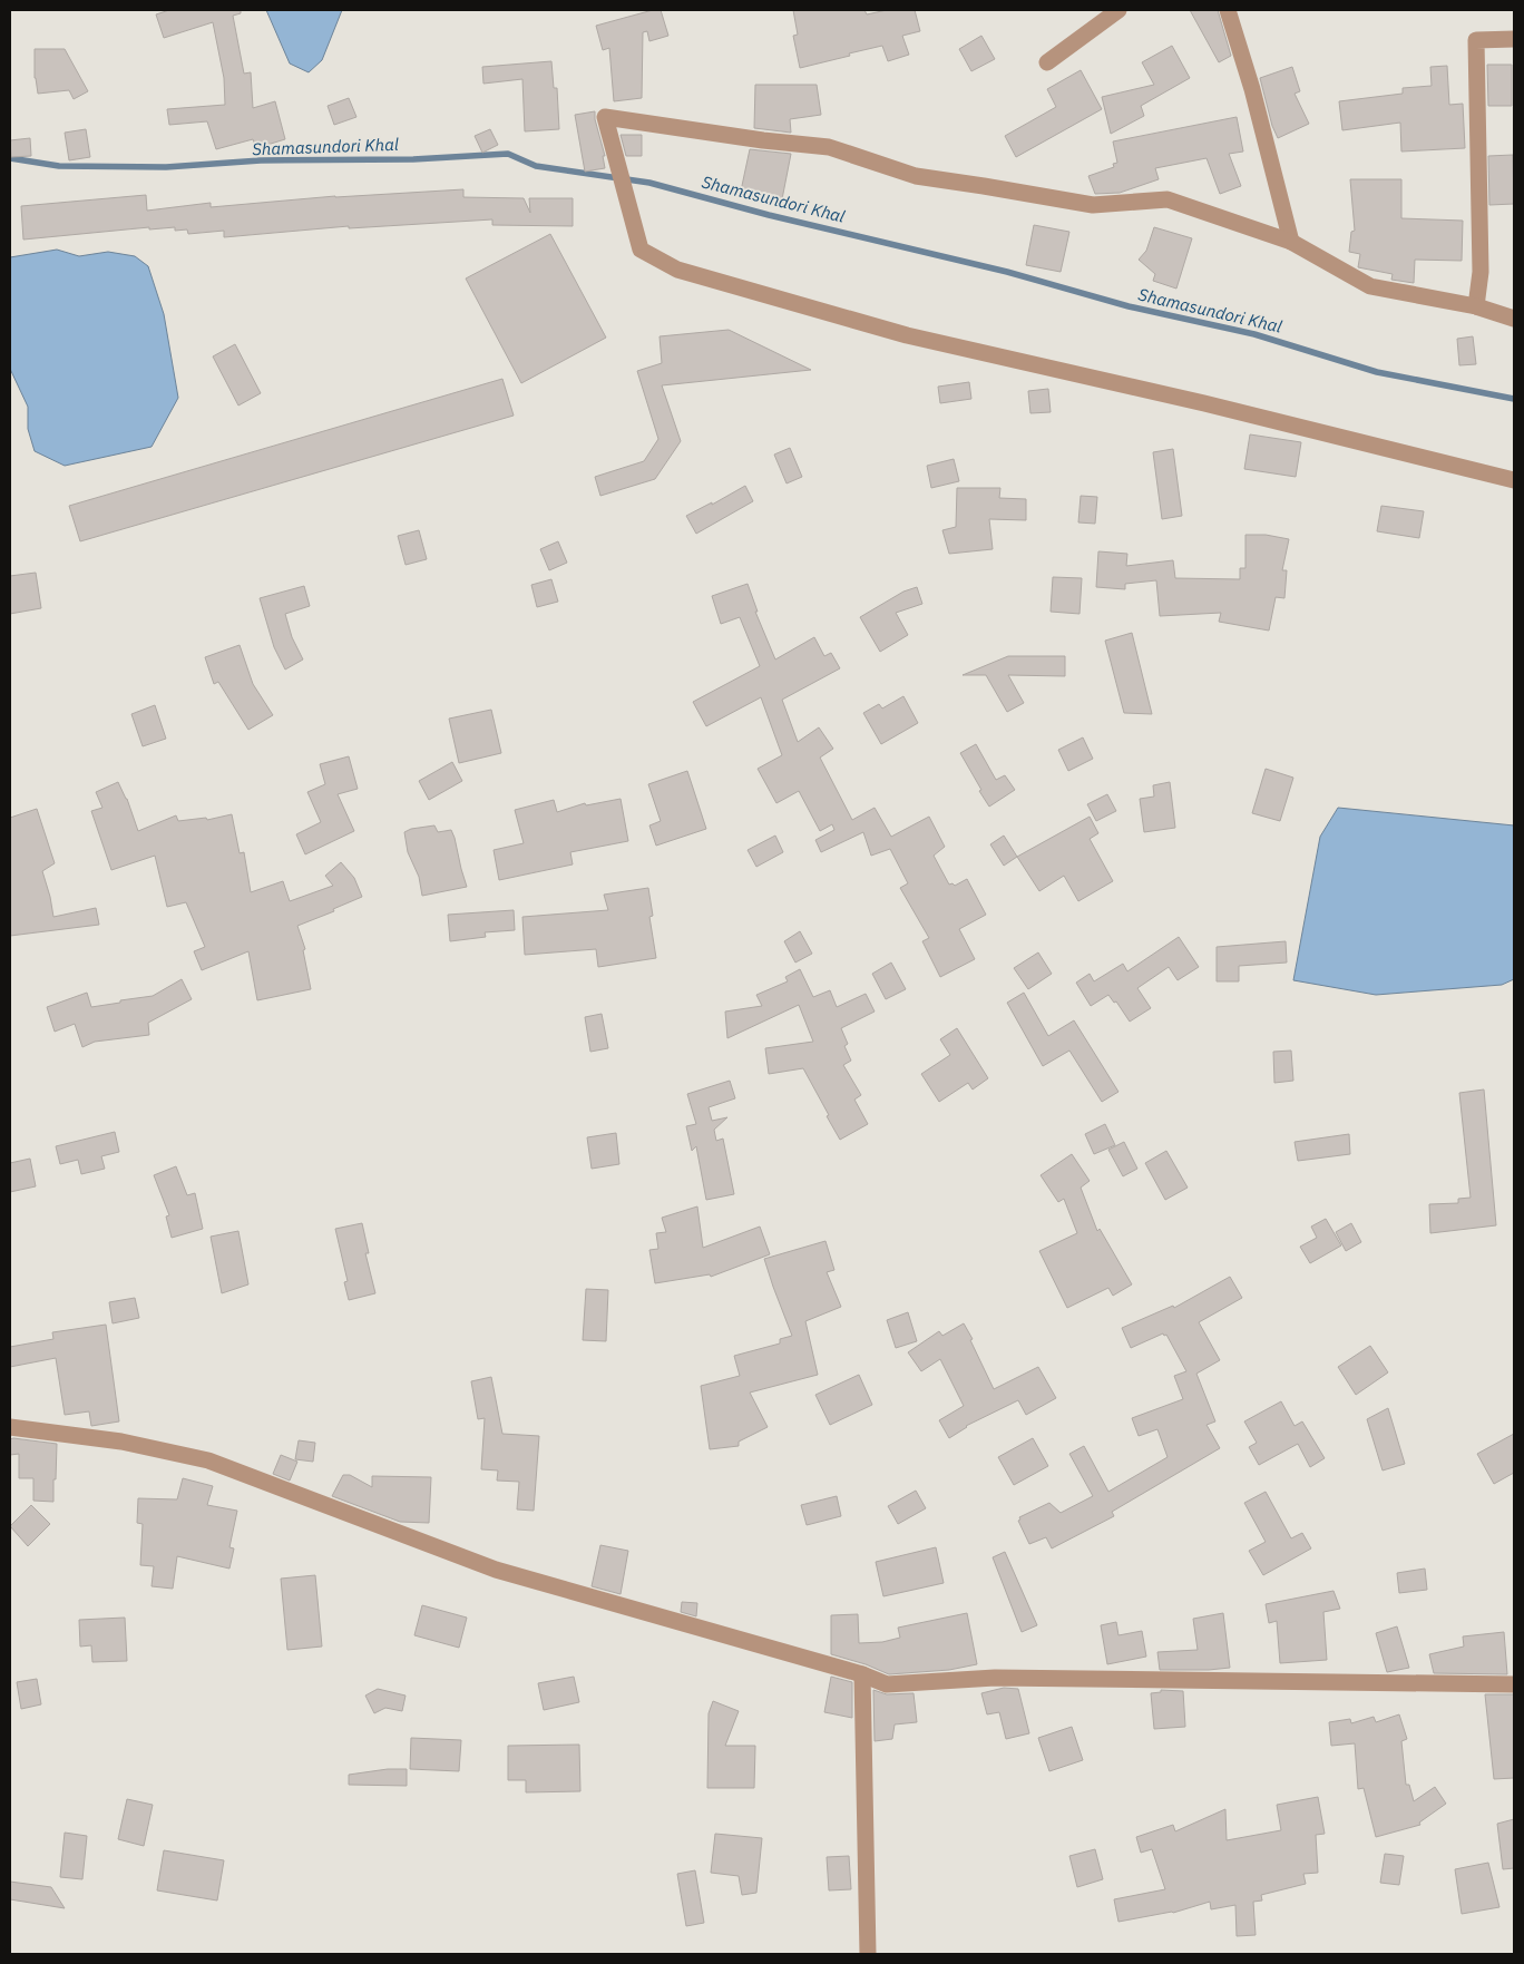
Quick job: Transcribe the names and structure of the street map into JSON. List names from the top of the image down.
{
  "water": ["Shamasundori Khal"]
}
